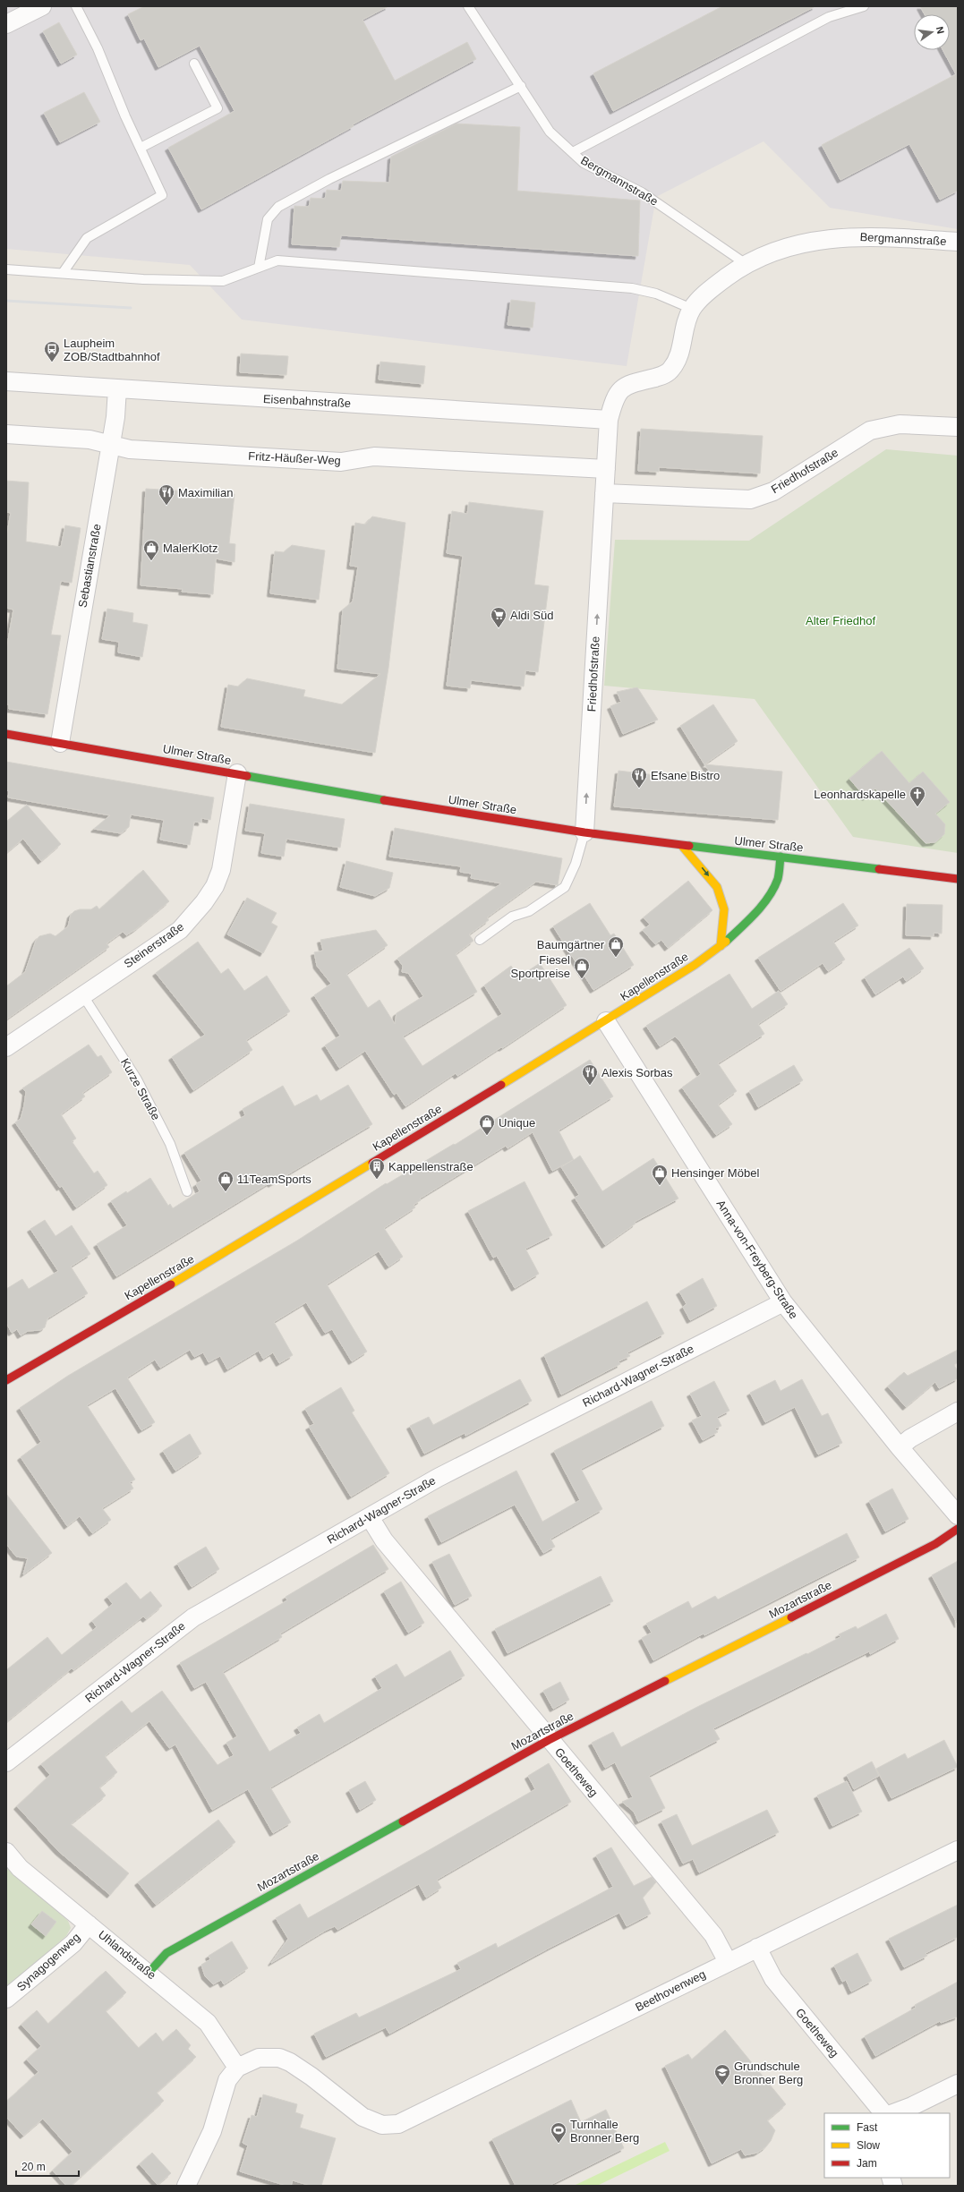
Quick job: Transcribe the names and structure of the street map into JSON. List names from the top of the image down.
{
  "streets": {
    "street": [
      "Bergmannstraße",
      "Eisenbahnstraße",
      "Fritz-Häußer-Weg",
      "Friedhofstraße",
      "Sebastianstraße",
      "Ulmer Straße",
      "Steinerstraße",
      "Kapellenstraße",
      "Anna-von-Freyberg-Straße",
      "Richard-Wagner-Straße",
      "Mozartstraße",
      "Goetheweg",
      "Uhlandstraße",
      "Synagogenweg",
      "Beethovenweg"
    ],
    "lane": ["Kurze Straße"]
  },
  "crossings": [
    ["Bergmannstraße", "Friedhofstraße"],
    ["Eisenbahnstraße", "Friedhofstraße"],
    ["Eisenbahnstraße", "Sebastianstraße"],
    ["Fritz-Häußer-Weg", "Friedhofstraße"],
    ["Fritz-Häußer-Weg", "Sebastianstraße"],
    ["Friedhofstraße", "Ulmer Straße"],
    ["Sebastianstraße", "Ulmer Straße"],
    ["Ulmer Straße", "Steinerstraße"],
    ["Ulmer Straße", "Kapellenstraße"],
    ["Steinerstraße", "Kurze Straße"],
    ["Kapellenstraße", "Anna-von-Freyberg-Straße"],
    ["Anna-von-Freyberg-Straße", "Richard-Wagner-Straße"],
    ["Richard-Wagner-Straße", "Goetheweg"],
    ["Mozartstraße", "Goetheweg"],
    ["Mozartstraße", "Uhlandstraße"],
    ["Goetheweg", "Beethovenweg"],
    ["Uhlandstraße", "Synagogenweg"],
    ["Uhlandstraße", "Beethovenweg"]
  ],
  "one_way": ["Friedhofstraße"],
  "parks": ["Alter Friedhof"],
  "places": {
    "bus stop": ["Laupheim ZOB/Stadtbahnhof"],
    "restaurant": ["Maximilian", "Efsane Bistro", "Alexis Sorbas"],
    "shop": [
      "MalerKlotz",
      "Baumgärtner",
      "Fiesel Sportpreise",
      "Unique",
      "Hensinger Möbel",
      "11TeamSports"
    ],
    "supermarket": ["Aldi Süd"],
    "church": ["Leonhardskapelle"],
    "building": ["Kappellenstraße"],
    "school or university": ["Grundschule Bronner Berg"],
    "sports": ["Turnhalle Bronner Berg"]
  },
  "legend": ["Fast", "Slow", "Jam"],
  "scale_bar": "20 m",
  "north": "right"
}
